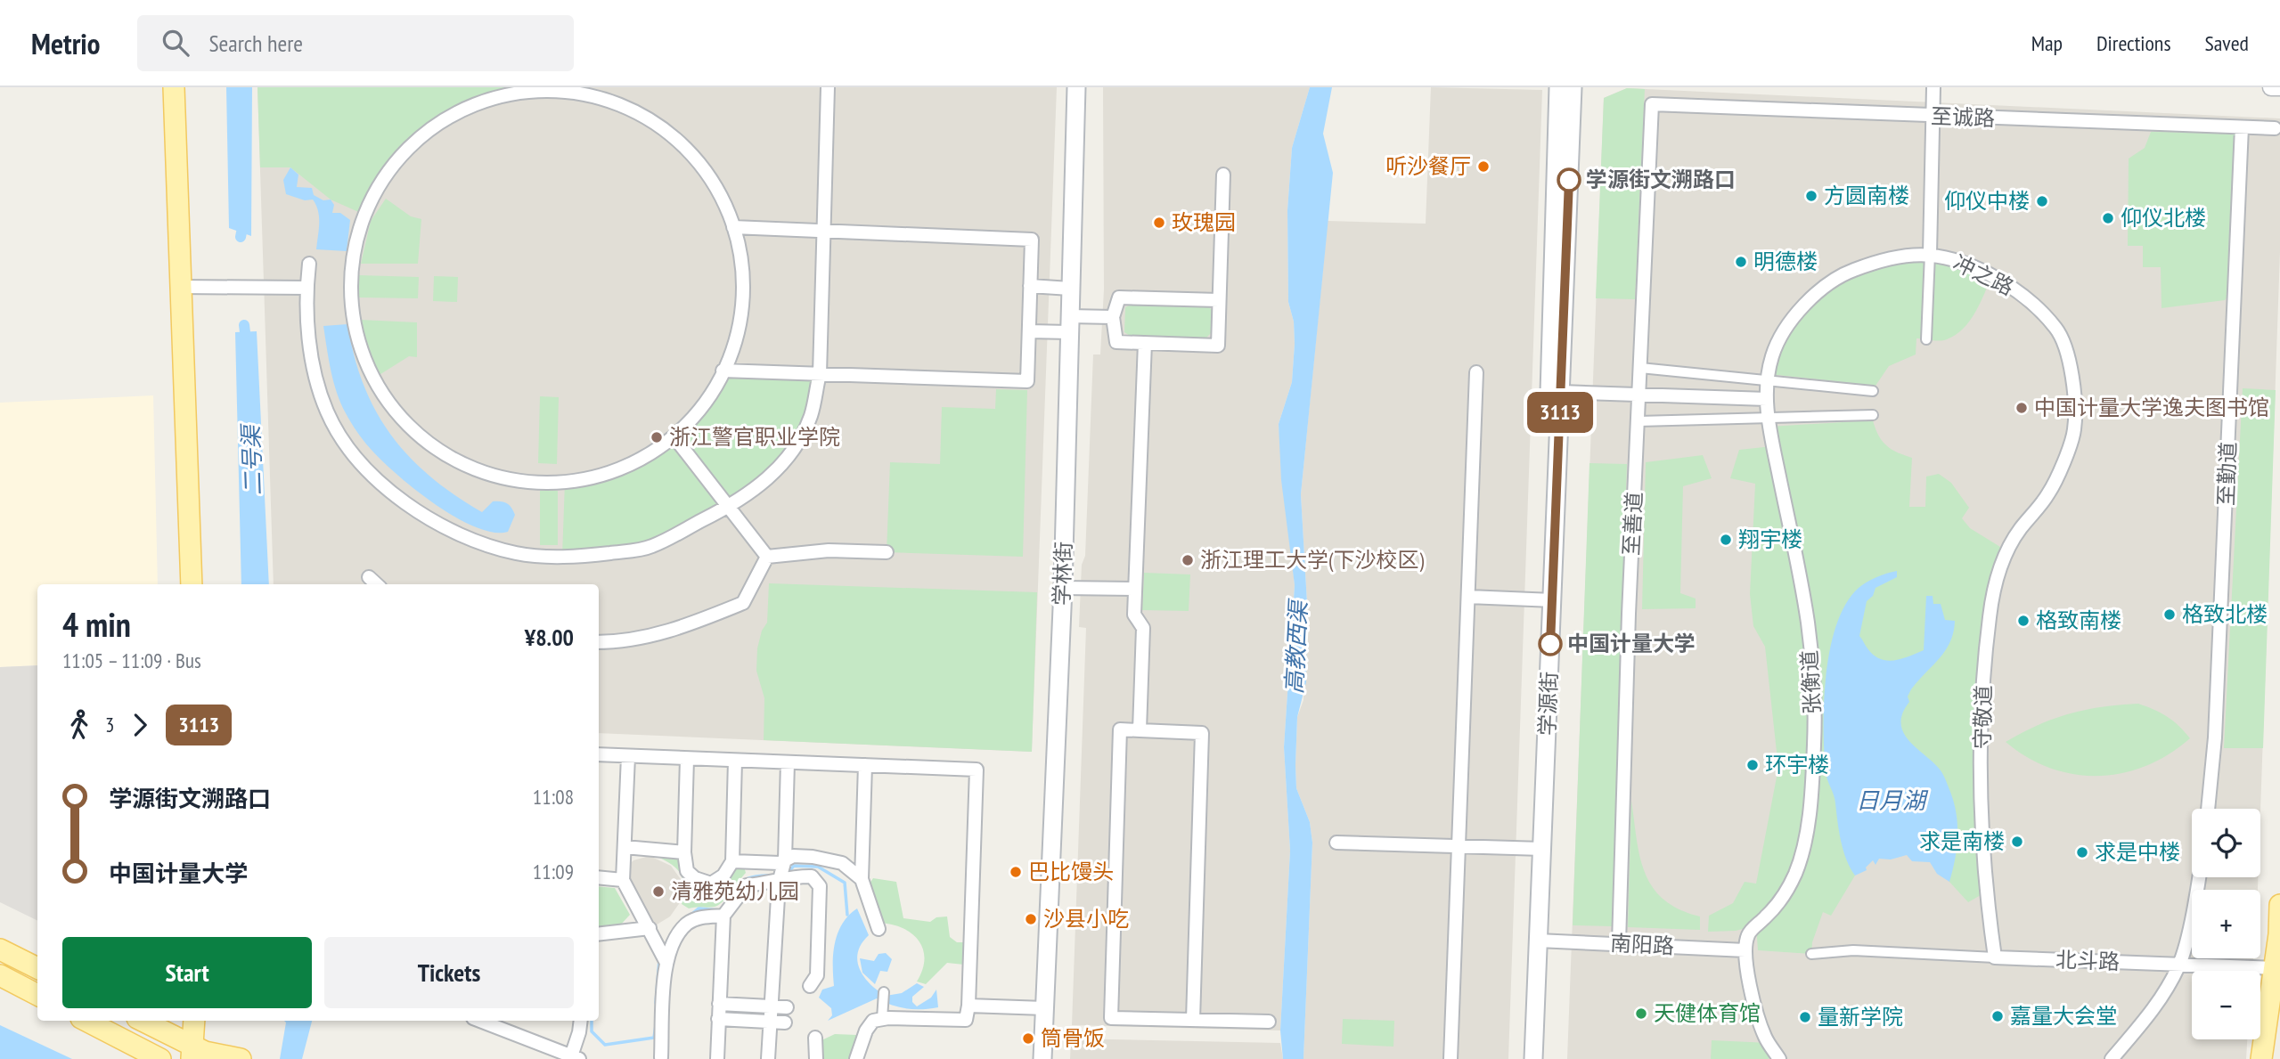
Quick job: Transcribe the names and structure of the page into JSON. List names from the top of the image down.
{
  "streets": {
    "main road": ["学林街", "学源街"],
    "street": [
      "至诚路",
      "冲之路",
      "至勤道",
      "至善道",
      "张衡道",
      "守敬道",
      "南阳路",
      "北斗路"
    ]
  },
  "crossings": [
    ["至诚路", "至勤道"],
    ["至诚路", "至善道"],
    ["冲之路", "张衡道"],
    ["冲之路", "守敬道"],
    ["至善道", "南阳路"],
    ["张衡道", "南阳路"],
    ["学源街", "南阳路"],
    ["守敬道", "北斗路"]
  ],
  "water": ["二号渠", "高教西渠", "日月湖"],
  "places": [
    "听沙餐厅",
    "学源街文溯路口",
    "方圆南楼",
    "仰仪中楼",
    "仰仪北楼",
    "玫瑰园",
    "明德楼",
    "中国计量大学逸夫图书馆",
    "浙江警官职业学院",
    "翔宇楼",
    "浙江理工大学(下沙校区)",
    "格致北楼",
    "格致南楼",
    "中国计量大学",
    "环宇楼",
    "求是南楼",
    "求是中楼",
    "巴比馒头",
    "清雅苑幼儿园",
    "沙县小吃",
    "天健体育馆",
    "嘉量大会堂",
    "量新学院",
    "筒骨饭"
  ],
  "lines": ["bus line 3113"],
  "page": {
    "header": "Metrio",
    "search": "Search here",
    "nav": ["Map", "Directions", "Saved"],
    "on_map": "3113",
    "heading": ["4 min", "11:05 – 11:09 · Bus", "¥8.00"],
    "legs": ["3", "3113"],
    "list": [
      {
        "name": "学源街文溯路口",
        "value": "11:08"
      },
      {
        "name": "中国计量大学",
        "value": "11:09"
      }
    ],
    "map_buttons": ["+", "−"],
    "buttons": ["Start", "Tickets"]
  }
}
